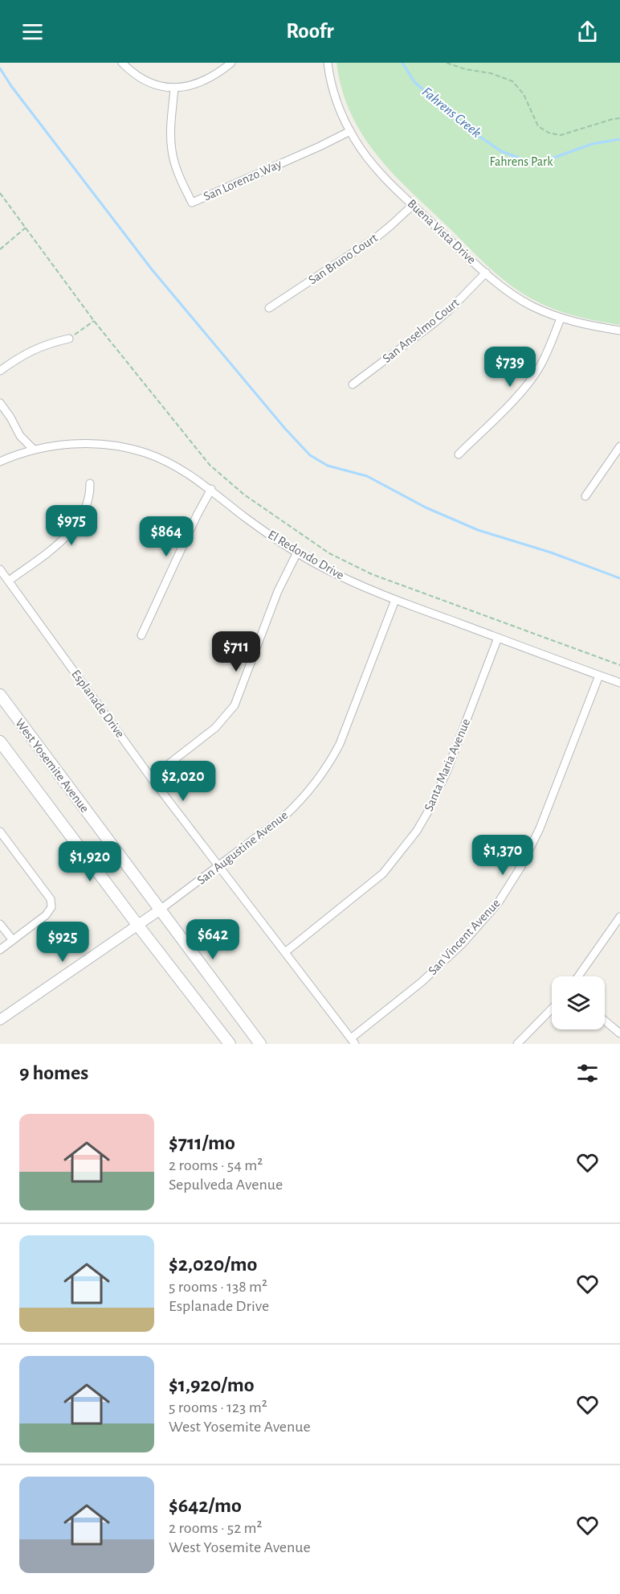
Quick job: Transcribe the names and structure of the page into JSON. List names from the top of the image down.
{
  "streets": {
    "main road": ["West Yosemite Avenue"],
    "street": [
      "San Lorenzo Way",
      "Buena Vista Drive",
      "San Bruno Court",
      "San Anselmo Court",
      "El Redondo Drive",
      "Esplanade Drive",
      "Santa Maria Avenue",
      "San Augustine Avenue",
      "San Vincent Avenue"
    ]
  },
  "crossings": [
    ["San Lorenzo Way", "Buena Vista Drive"],
    ["Buena Vista Drive", "San Bruno Court"],
    ["Buena Vista Drive", "San Anselmo Court"],
    ["El Redondo Drive", "Santa Maria Avenue"],
    ["El Redondo Drive", "San Augustine Avenue"],
    ["El Redondo Drive", "San Vincent Avenue"],
    ["Esplanade Drive", "Santa Maria Avenue"],
    ["Esplanade Drive", "San Augustine Avenue"],
    ["Esplanade Drive", "San Vincent Avenue"],
    ["West Yosemite Avenue", "San Augustine Avenue"]
  ],
  "water": ["Fahrens Creek"],
  "parks": ["Fahrens Park"],
  "page": {
    "header": "Roofr",
    "price": [
      "$739",
      "$975",
      "$864",
      "$711",
      "$2,020",
      "$1,370",
      "$1,920",
      "$642",
      "$925"
    ],
    "heading": "9 homes",
    "list": [
      {
        "name": "$711/mo",
        "note": "2 rooms · 54 m² · Sepulveda Avenue"
      },
      {
        "name": "$2,020/mo",
        "note": "5 rooms · 138 m² · Esplanade Drive"
      },
      {
        "name": "$1,920/mo",
        "note": "5 rooms · 123 m² · West Yosemite Avenue"
      },
      {
        "name": "$642/mo",
        "note": "2 rooms · 52 m² · West Yosemite Avenue"
      }
    ]
  }
}
